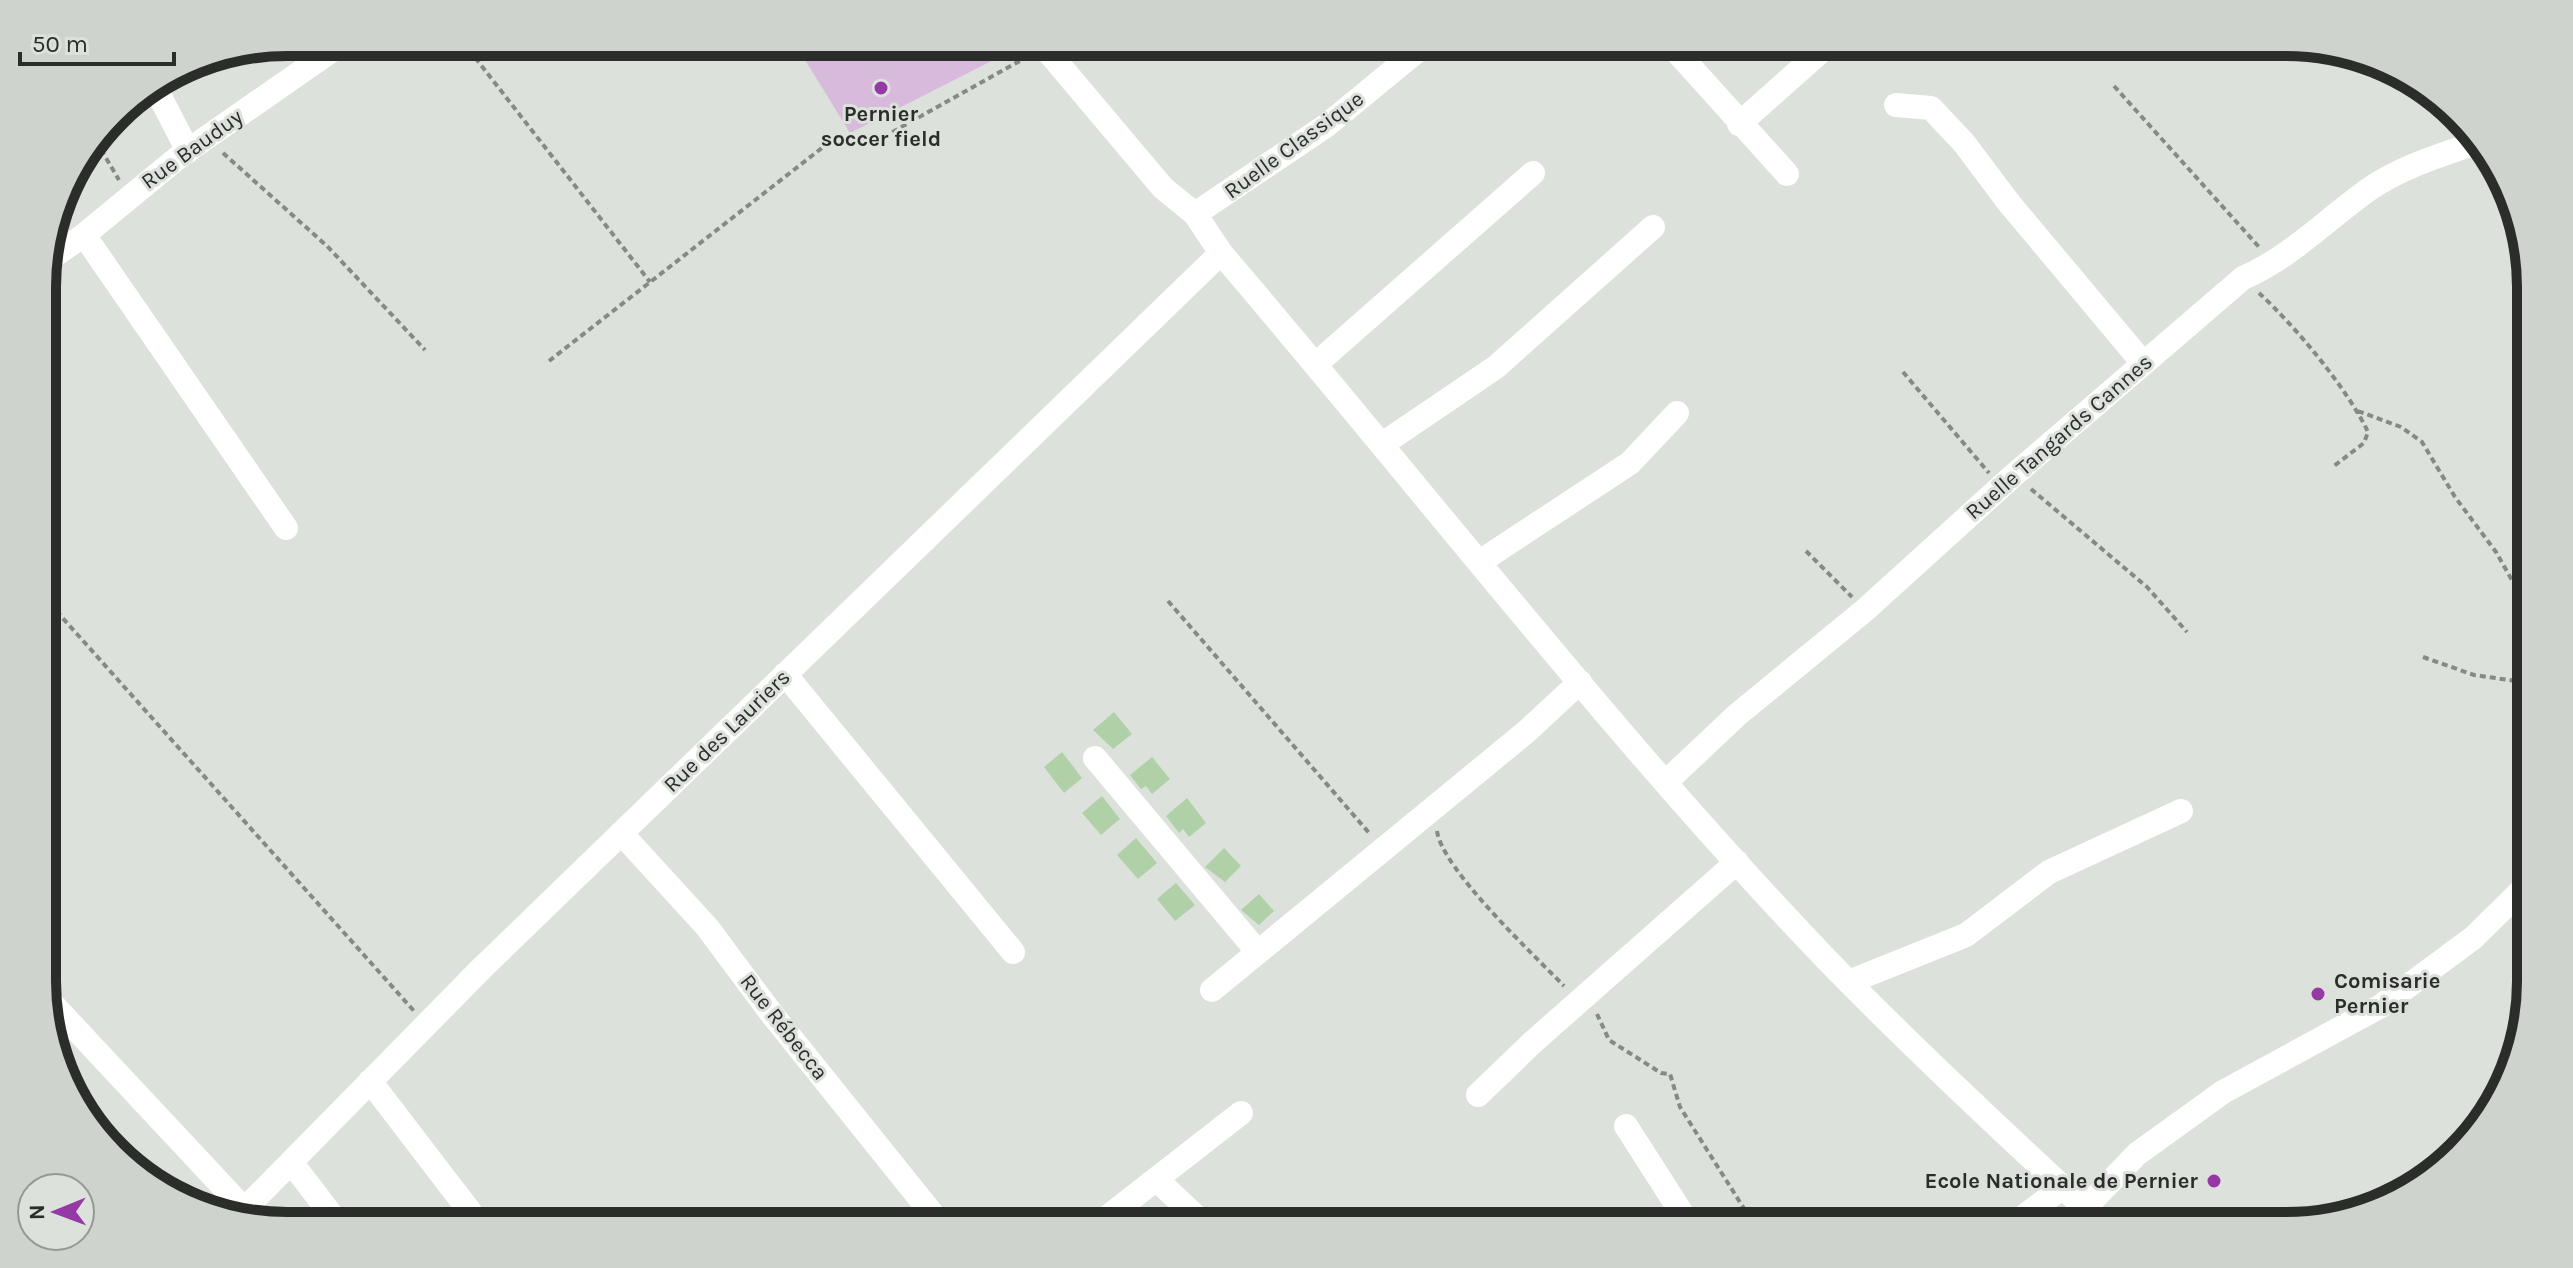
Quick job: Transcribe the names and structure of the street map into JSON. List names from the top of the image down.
{
  "streets": {
    "street": [
      "Ruelle Classique",
      "Rue Bauduy",
      "Ruelle Tangards Cannes",
      "Rue des Lauriers",
      "Rue Rébecca"
    ]
  },
  "crossings": [
    ["Rue des Lauriers", "Rue Rébecca"]
  ],
  "places": ["Pernier soccer field", "Comisarie Pernier", "Ecole Nationale de Pernier"],
  "scale_bar": "50 m",
  "north": "left"
}
